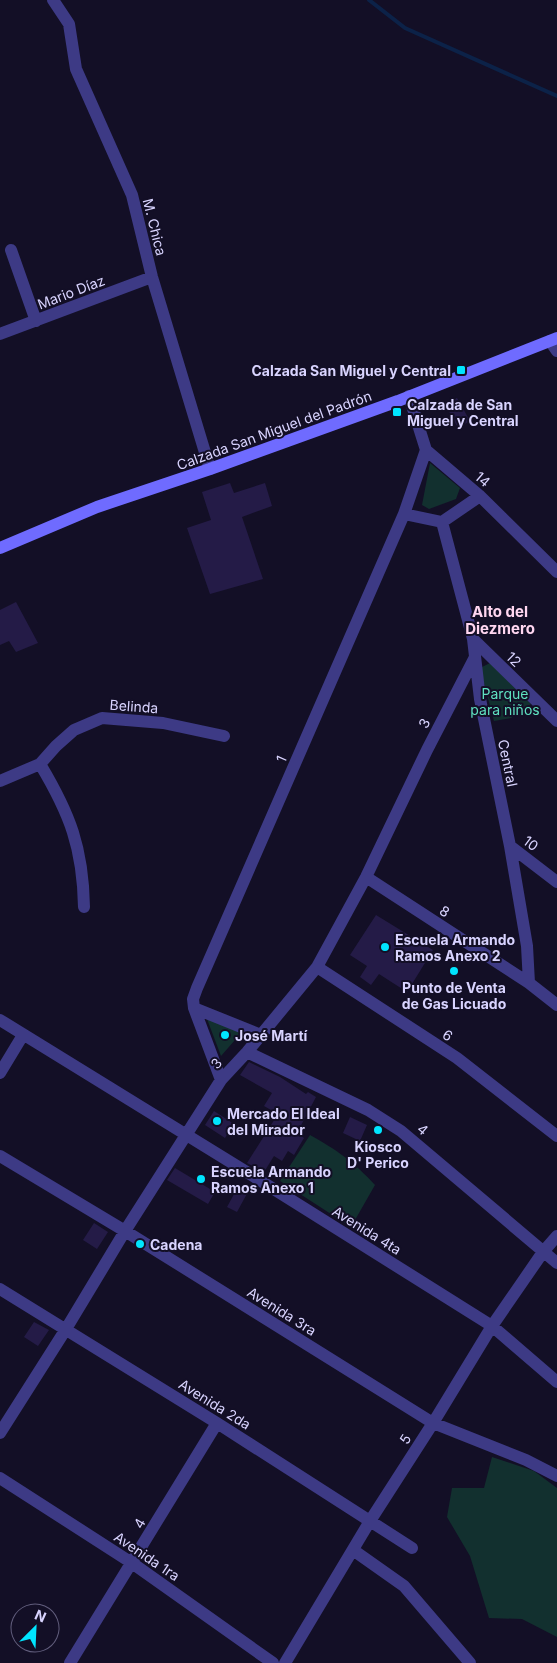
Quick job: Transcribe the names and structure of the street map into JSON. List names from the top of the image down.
{
  "streets": {
    "main road": ["Calzada San Miguel del Padrón"],
    "street": [
      "M. Chica",
      "Mario Díaz",
      "14",
      "12",
      "Belinda",
      "3",
      "1",
      "Central",
      "10",
      "8",
      "6",
      "4",
      "Avenida 4ta",
      "Avenida 3ra",
      "Avenida 2da",
      "5",
      "Avenida 1ra"
    ]
  },
  "crossings": [
    ["M. Chica", "Mario Díaz"],
    ["M. Chica", "Calzada San Miguel del Padrón"],
    ["14", "1"],
    ["12", "Central"],
    ["3", "Central"],
    ["3", "8"],
    ["3", "6"],
    ["3", "4"],
    ["3", "Avenida 4ta"],
    ["3", "Avenida 3ra"],
    ["3", "Avenida 2da"],
    ["Central", "10"],
    ["Central", "8"],
    ["4", "Avenida 2da"],
    ["4", "5"],
    ["4", "Avenida 1ra"],
    ["Avenida 4ta", "5"],
    ["Avenida 3ra", "5"],
    ["Avenida 2da", "5"]
  ],
  "districts": ["Alto del Diezmero"],
  "parks": ["Parque para niños"],
  "places": {
    "transit": ["Calzada San Miguel y Central", "Calzada de San Miguel y Central"],
    "other": [
      "Escuela Armando Ramos Anexo 2",
      "Punto de Venta de Gas Licuado",
      "José Martí",
      "Mercado El Ideal del Mirador",
      "Kiosco D' Perico",
      "Escuela Armando Ramos Anexo 1",
      "Cadena"
    ]
  },
  "north": "top right"
}
